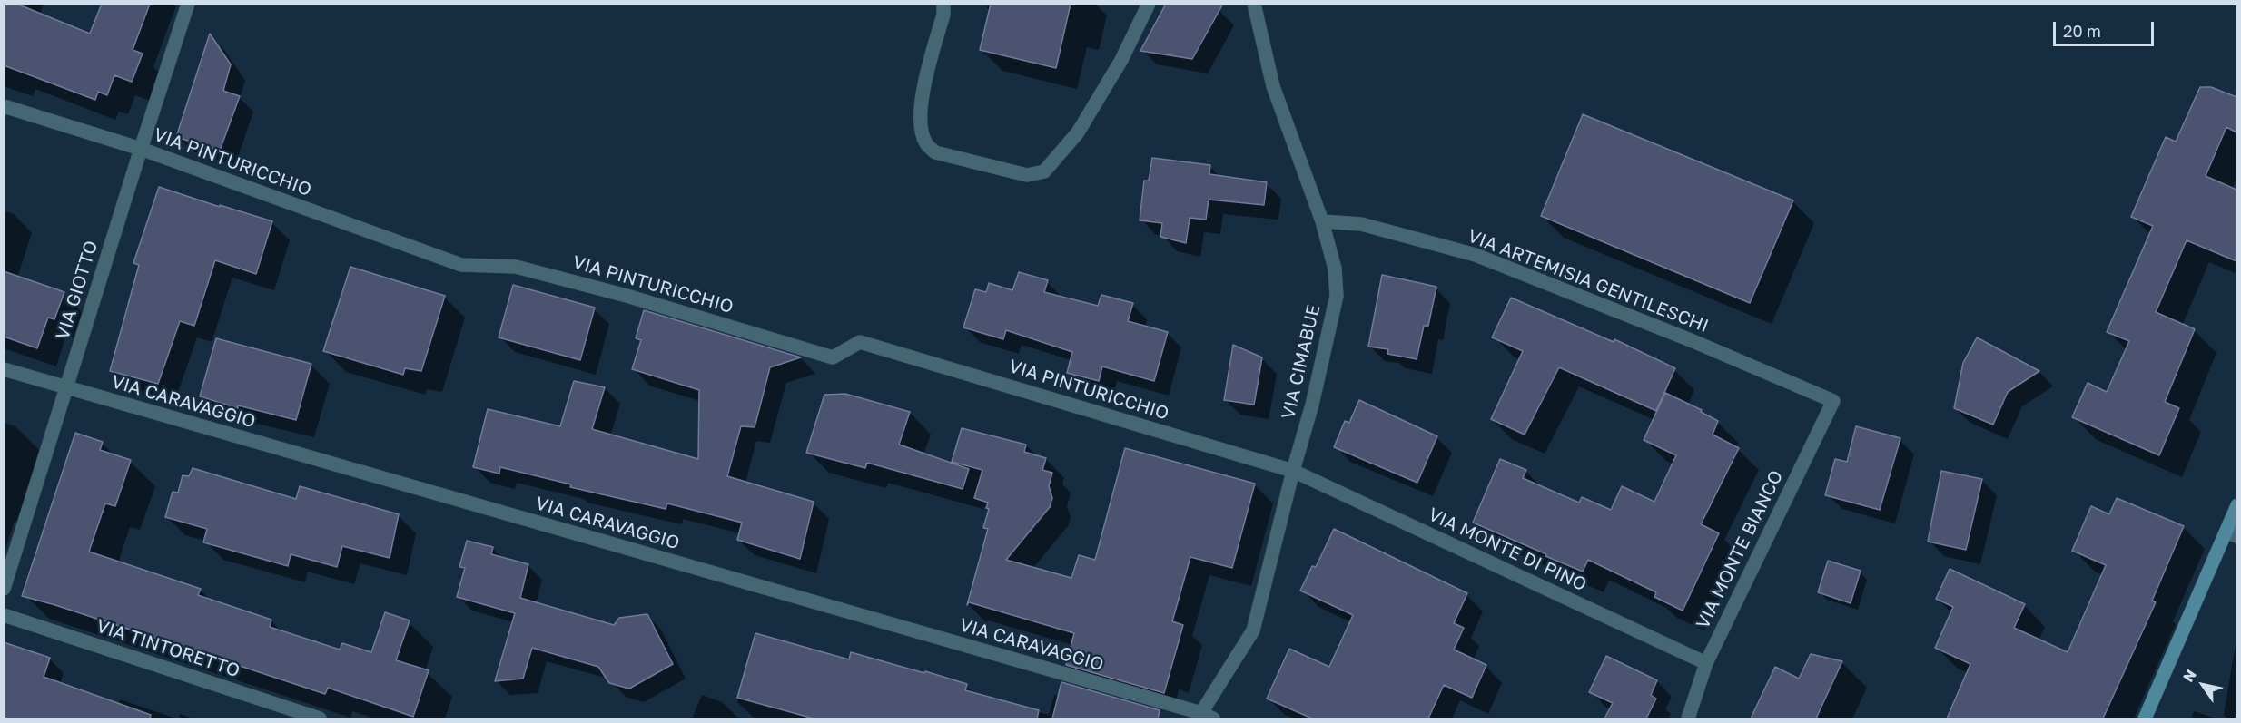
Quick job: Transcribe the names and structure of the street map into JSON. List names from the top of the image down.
{
  "streets": {
    "street": [
      "VIA PINTURICCHIO",
      "VIA ARTEMISIA GENTILESCHI",
      "VIA GIOTTO",
      "VIA CIMABUE",
      "VIA CARAVAGGIO",
      "VIA MONTE DI PINO",
      "VIA MONTE BIANCO",
      "VIA TINTORETTO"
    ]
  },
  "crossings": [
    ["VIA PINTURICCHIO", "VIA GIOTTO"],
    ["VIA PINTURICCHIO", "VIA CIMABUE"],
    ["VIA PINTURICCHIO", "VIA MONTE DI PINO"],
    ["VIA ARTEMISIA GENTILESCHI", "VIA CIMABUE"],
    ["VIA ARTEMISIA GENTILESCHI", "VIA MONTE BIANCO"],
    ["VIA GIOTTO", "VIA CARAVAGGIO"],
    ["VIA CIMABUE", "VIA CARAVAGGIO"],
    ["VIA CIMABUE", "VIA MONTE DI PINO"],
    ["VIA MONTE DI PINO", "VIA MONTE BIANCO"]
  ],
  "scale_bar": "20 m",
  "north": "top left"
}
